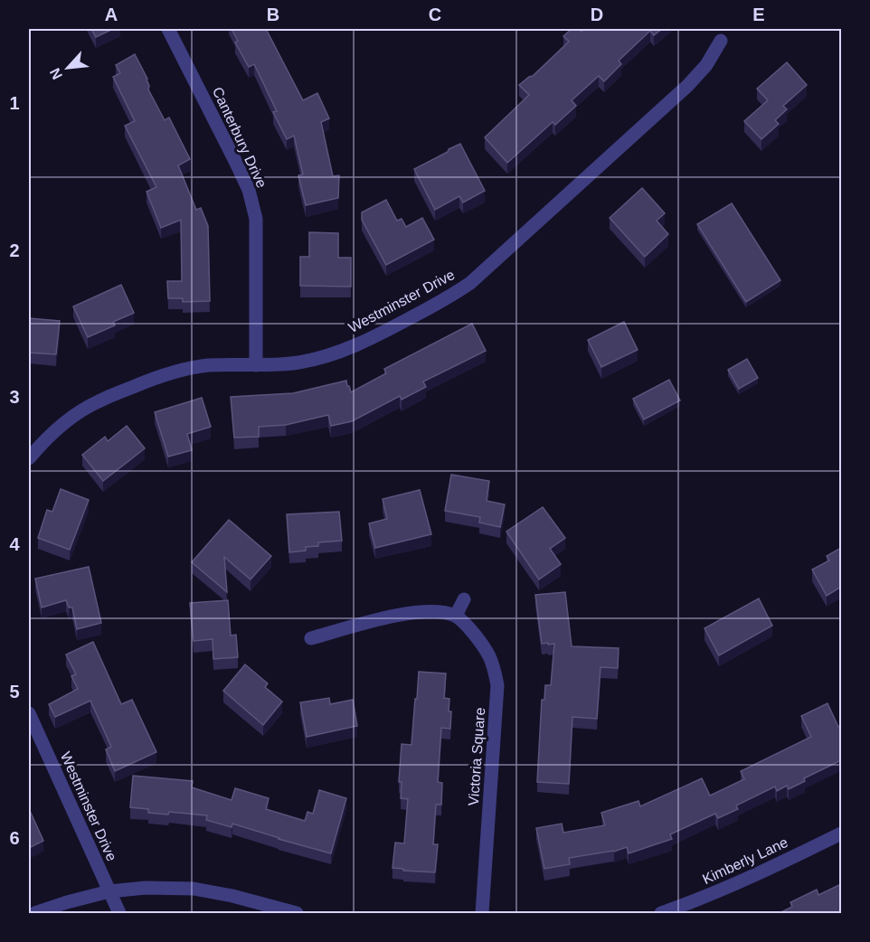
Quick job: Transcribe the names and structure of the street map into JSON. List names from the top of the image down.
{
  "streets": {
    "street": [
      "Canterbury Drive",
      "Westminster Drive",
      "Victoria Square",
      "Kimberly Lane"
    ]
  },
  "crossings": [
    ["Canterbury Drive", "Westminster Drive"]
  ],
  "north": "bottom left",
  "grid": {
    "columns": [
      "A",
      "B",
      "C",
      "D",
      "E"
    ],
    "rows": [
      "1",
      "2",
      "3",
      "4",
      "5",
      "6"
    ]
  }
}
